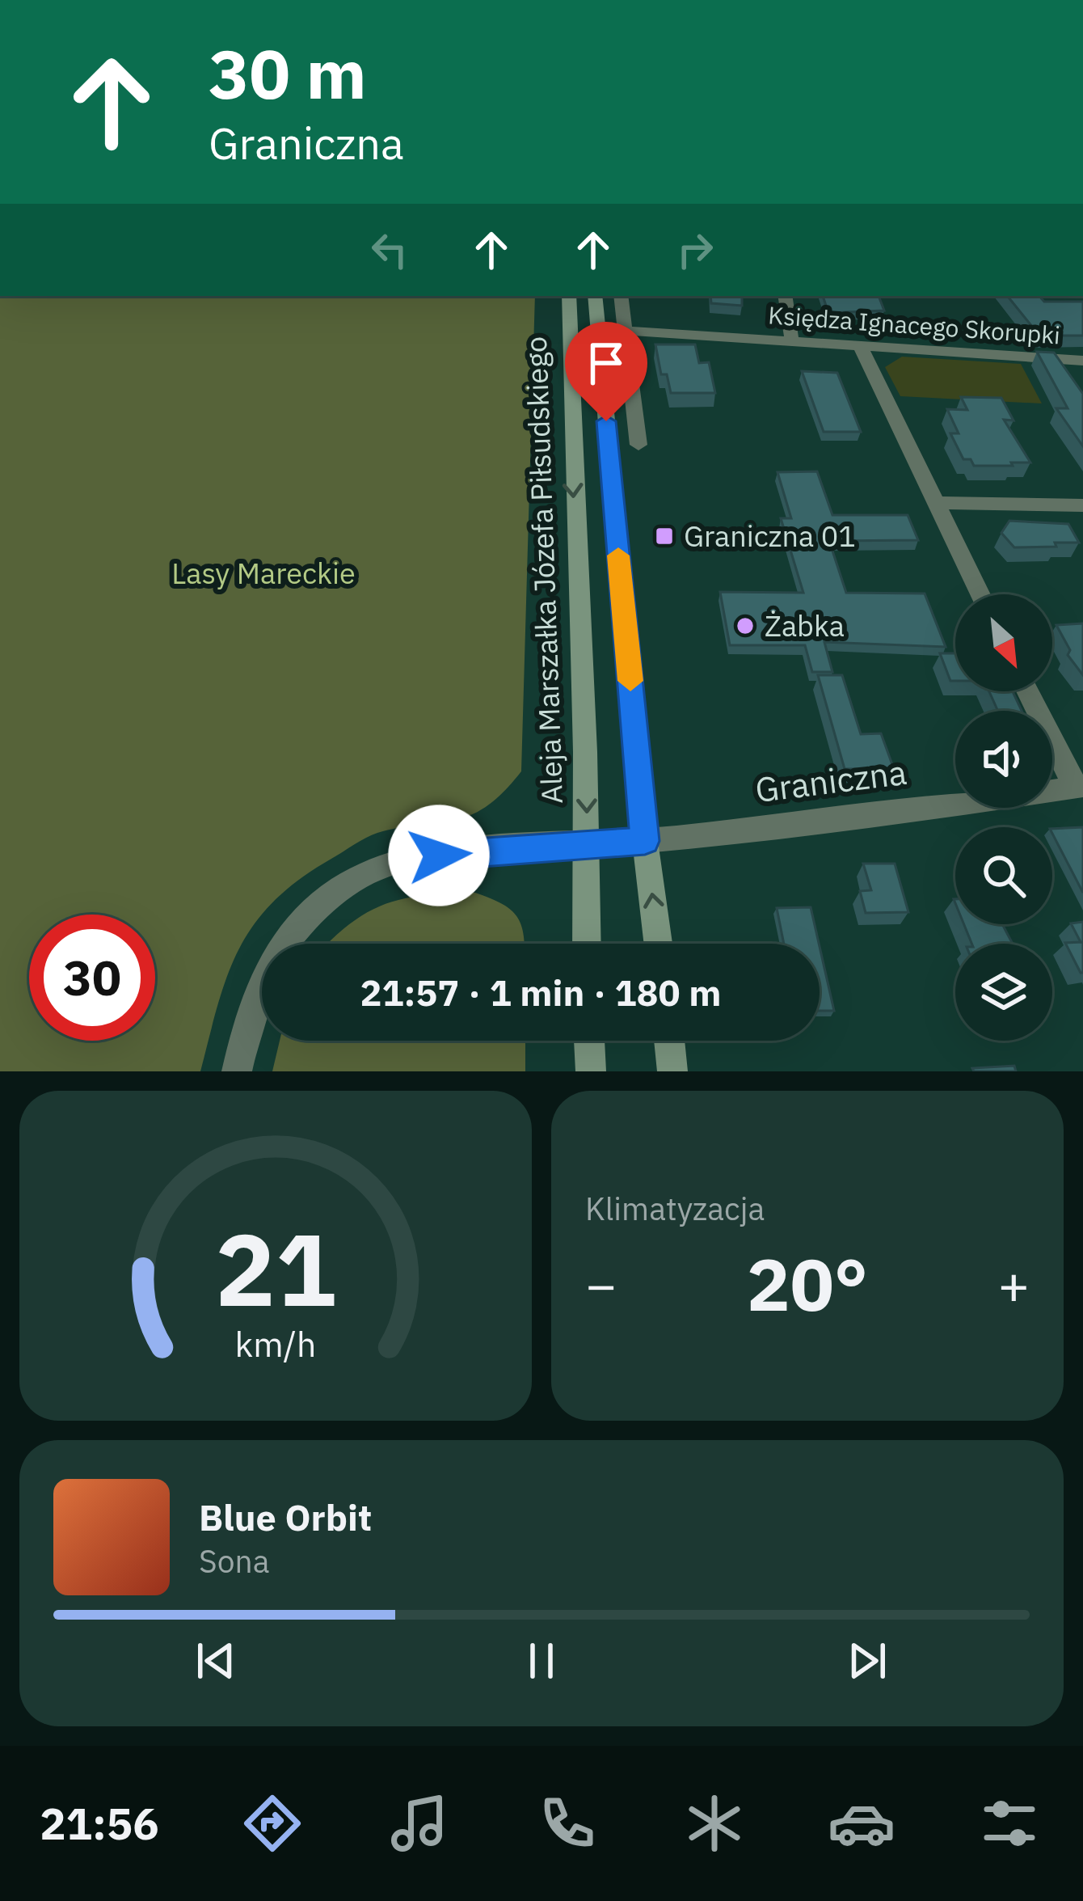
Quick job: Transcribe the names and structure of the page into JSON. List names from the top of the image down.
{
  "streets": {
    "main road": ["Aleja Marszałka Józefa Piłsudskiego"],
    "street": ["Księdza Ignacego Skorupki", "Graniczna"]
  },
  "crossings": [
    ["Aleja Marszałka Józefa Piłsudskiego", "Graniczna"]
  ],
  "parks": ["Lasy Mareckie"],
  "places": {
    "transit": ["Graniczna 01"],
    "other": ["Żabka"]
  },
  "north": "bottom right",
  "page": {
    "turn": ["30 m", "Graniczna"],
    "limit": "30",
    "trip": "21:57 · 1 min · 180 m",
    "tile": "Klimatyzacja",
    "heat": ["−", "20°", "+"],
    "song": ["Blue Orbit", "Sona"],
    "tabs": "21:56",
    "gauge": ["21", "km/h"]
  }
}
